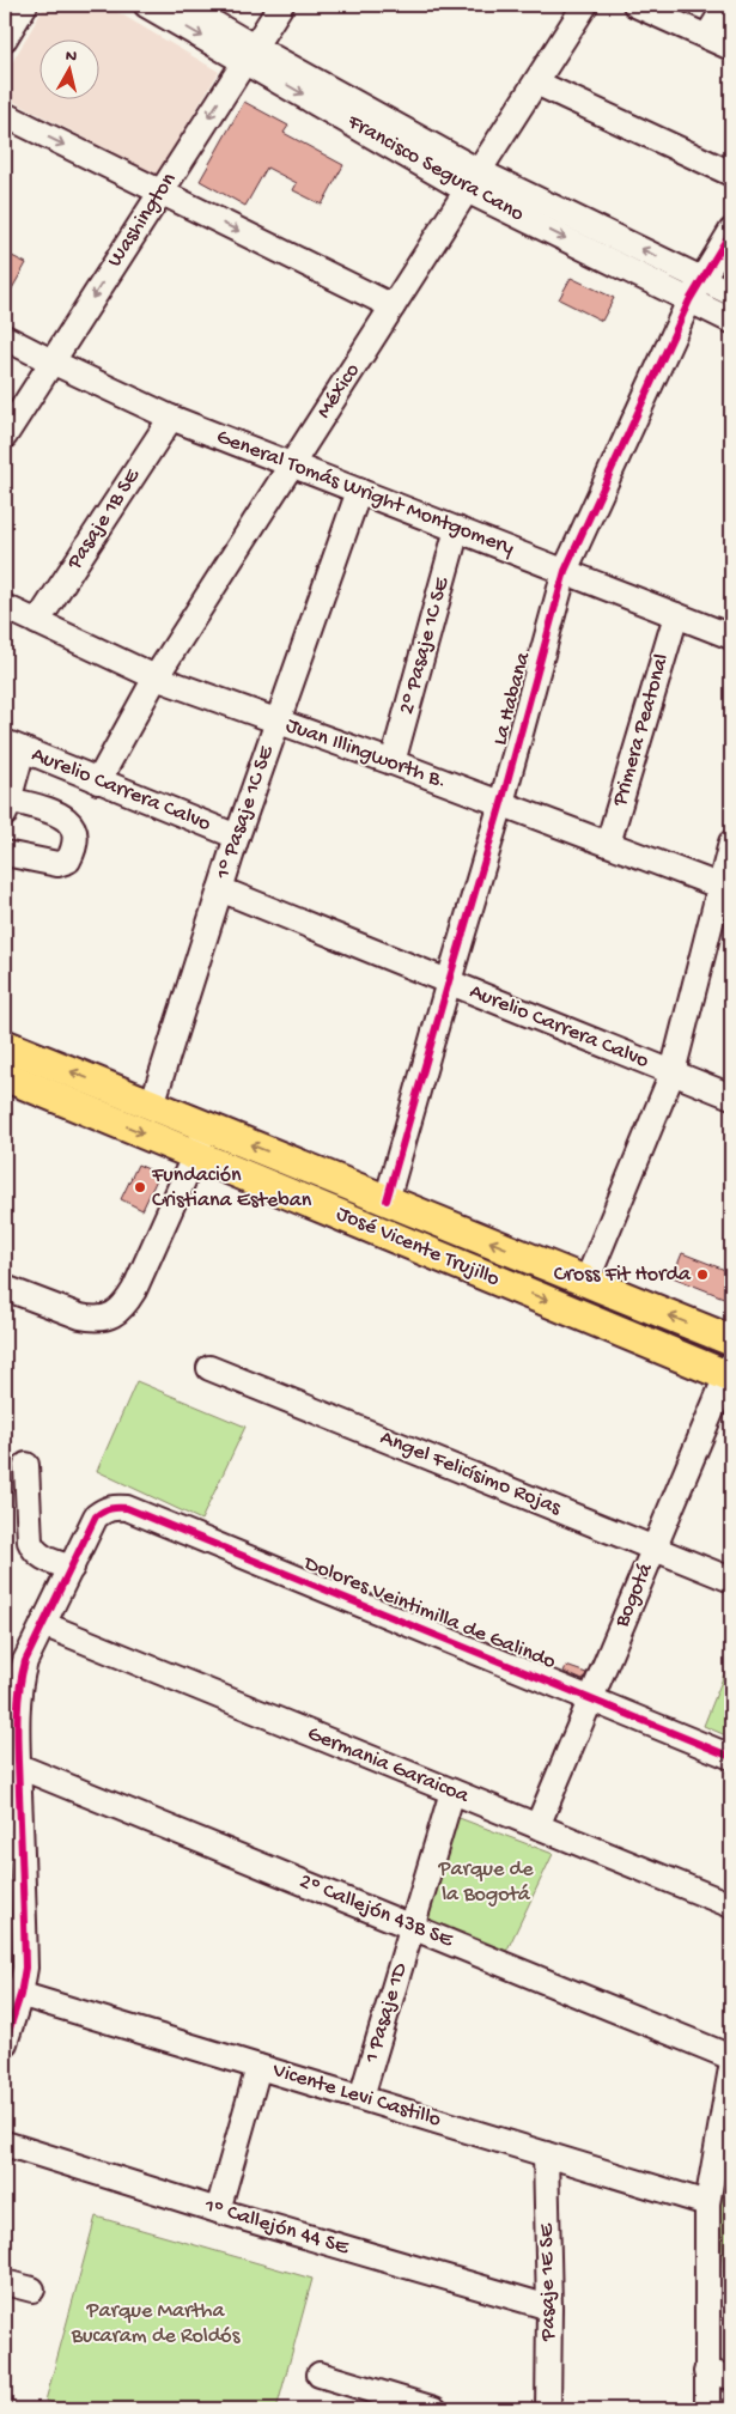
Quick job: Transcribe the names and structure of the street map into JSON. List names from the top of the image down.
{
  "streets": {
    "main road": ["José Vicente Trujillo"],
    "street": [
      "Francisco Segura Cano",
      "Washington",
      "México",
      "General Tomás Wright Montgomery",
      "Pasaje 1B SE",
      "2° Pasaje 1C SE",
      "La Habana",
      "Primera Peatonal",
      "Juan Illingworth B.",
      "Aurelio Carrera Calvo",
      "1° Pasaje 1C SE",
      "Angel Felicísimo Rojas",
      "Bogotá",
      "Dolores Veintimilla de Galindo",
      "Germania Garaicoa",
      "2º Callejón 43B SE",
      "1 Pasaje 1D",
      "Vicente Levi Castillo",
      "1º Callejón 44 SE",
      "Pasaje 1E SE"
    ]
  },
  "crossings": [
    ["Francisco Segura Cano", "Washington"],
    ["Francisco Segura Cano", "México"],
    ["Francisco Segura Cano", "La Habana"],
    ["Washington", "General Tomás Wright Montgomery"],
    ["México", "General Tomás Wright Montgomery"],
    ["México", "Juan Illingworth B."],
    ["México", "Aurelio Carrera Calvo"],
    ["General Tomás Wright Montgomery", "Pasaje 1B SE"],
    ["General Tomás Wright Montgomery", "2° Pasaje 1C SE"],
    ["General Tomás Wright Montgomery", "La Habana"],
    ["General Tomás Wright Montgomery", "Primera Peatonal"],
    ["General Tomás Wright Montgomery", "1° Pasaje 1C SE"],
    ["Pasaje 1B SE", "Juan Illingworth B."],
    ["2° Pasaje 1C SE", "Juan Illingworth B."],
    ["La Habana", "Juan Illingworth B."],
    ["La Habana", "Aurelio Carrera Calvo"],
    ["La Habana", "José Vicente Trujillo"],
    ["Primera Peatonal", "Juan Illingworth B."],
    ["Juan Illingworth B.", "1° Pasaje 1C SE"],
    ["Aurelio Carrera Calvo", "1° Pasaje 1C SE"],
    ["1° Pasaje 1C SE", "José Vicente Trujillo"],
    ["José Vicente Trujillo", "Bogotá"],
    ["Angel Felicísimo Rojas", "Bogotá"],
    ["Bogotá", "Dolores Veintimilla de Galindo"],
    ["Bogotá", "Germania Garaicoa"],
    ["Germania Garaicoa", "1 Pasaje 1D"],
    ["2º Callejón 43B SE", "1 Pasaje 1D"],
    ["1 Pasaje 1D", "Vicente Levi Castillo"],
    ["Vicente Levi Castillo", "Pasaje 1E SE"],
    ["1º Callejón 44 SE", "Pasaje 1E SE"]
  ],
  "one_way": ["Washington"],
  "parks": ["Parque de la Bogotá", "Parque Martha Bucaram de Roldós"],
  "places": ["Fundación Cristiana Esteban", "Cross Fit Horda"],
  "north": "top"
}
